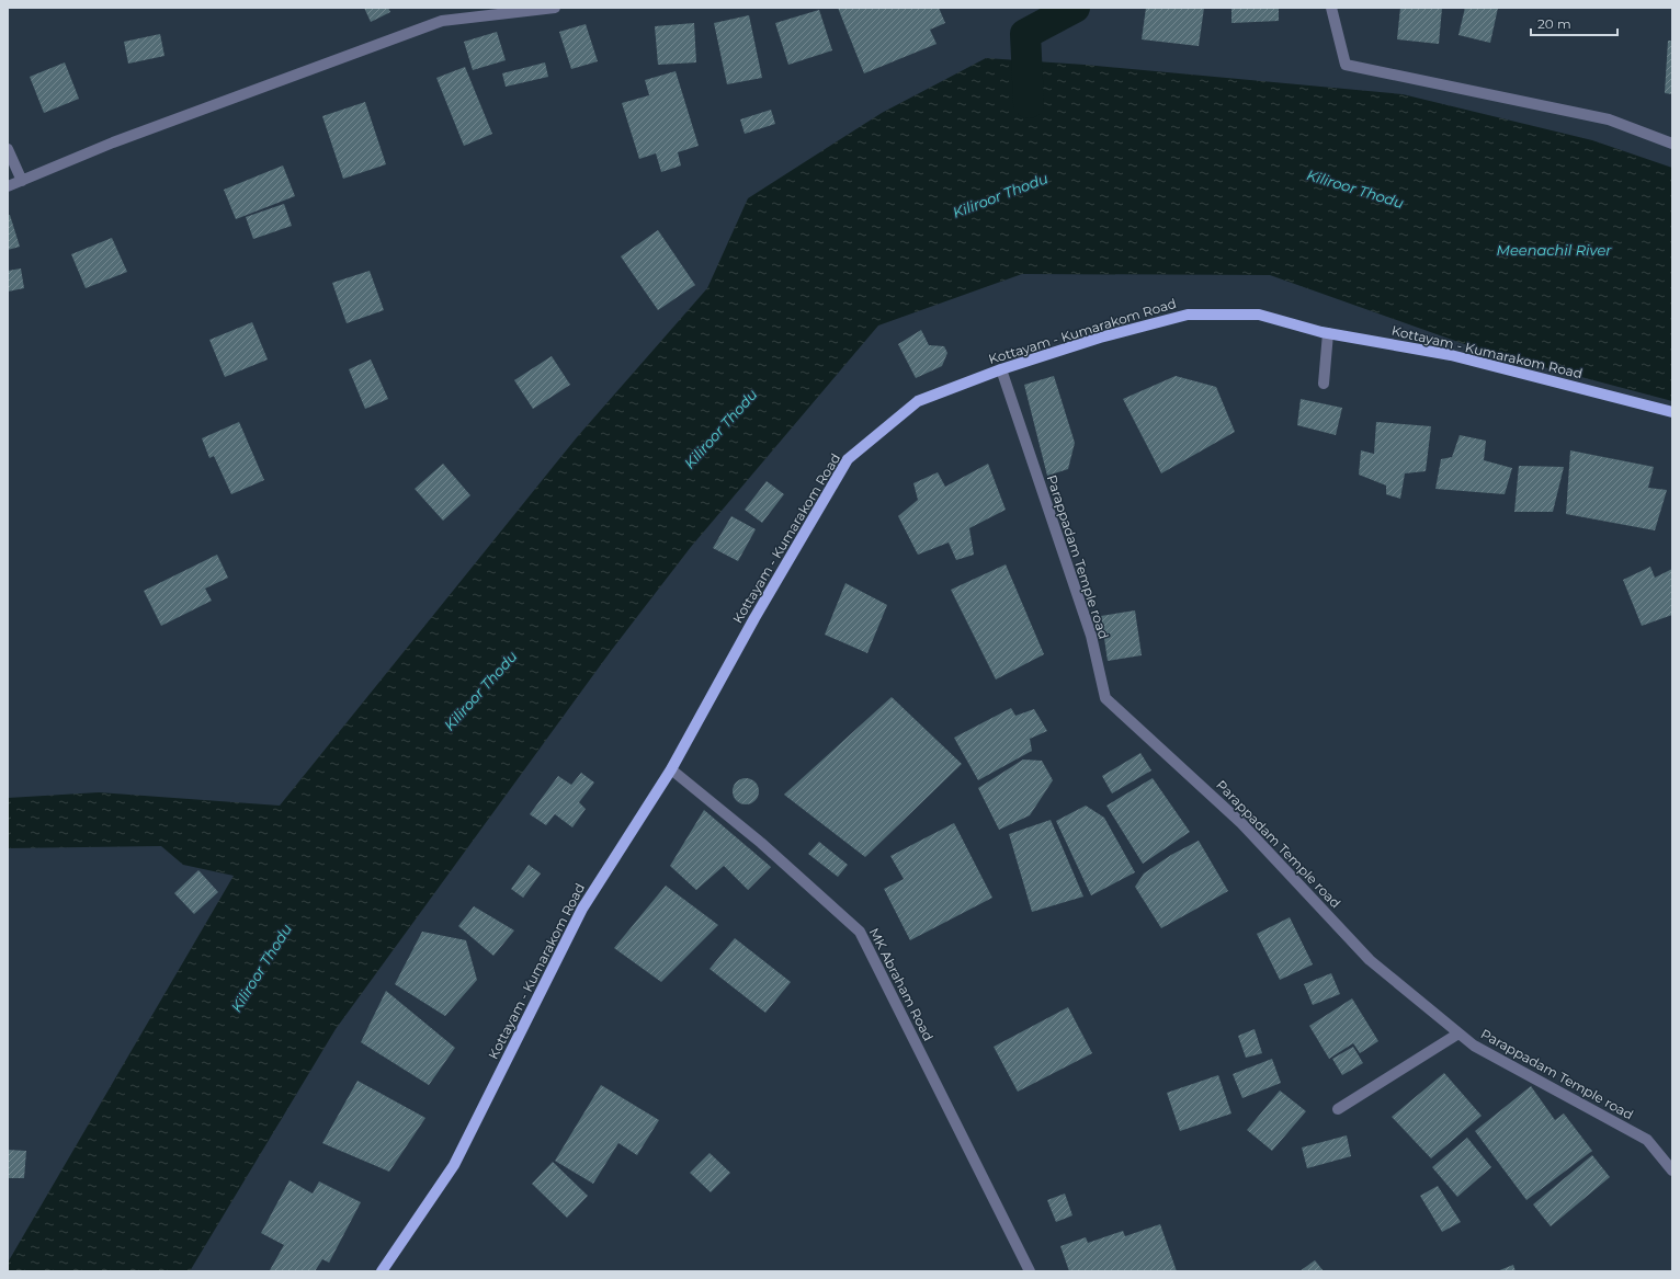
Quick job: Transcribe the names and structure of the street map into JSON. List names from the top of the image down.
{
  "streets": {
    "main road": ["Kottayam - Kumarakom Road"],
    "street": ["Parappadam Temple road", "MK Abraham Road"]
  },
  "crossings": [
    ["Kottayam - Kumarakom Road", "Parappadam Temple road"],
    ["Kottayam - Kumarakom Road", "MK Abraham Road"]
  ],
  "water": ["Kiliroor Thodu", "Meenachil River"],
  "scale_bar": "20 m"
}
